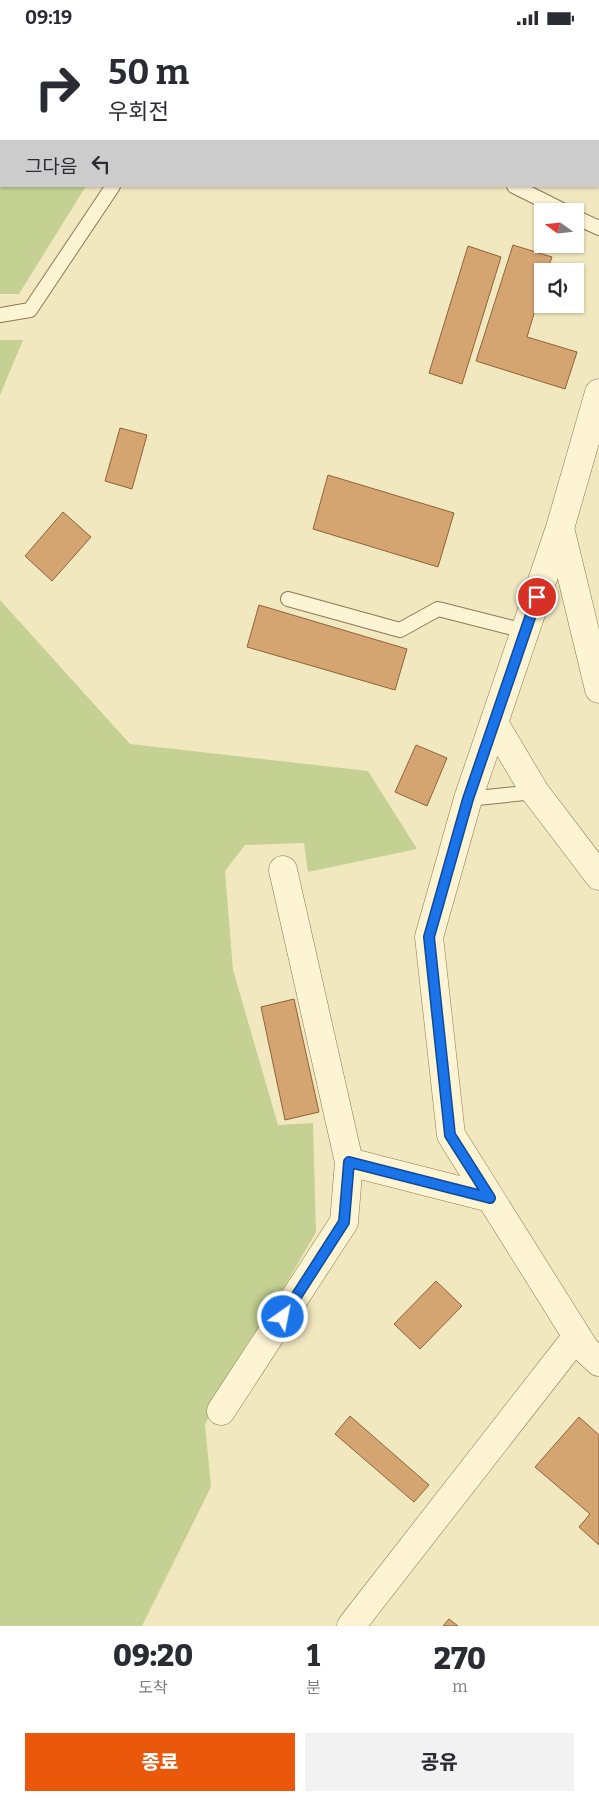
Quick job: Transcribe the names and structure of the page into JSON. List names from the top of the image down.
{
  "north": "left",
  "page": {
    "status": "09:19",
    "turn": ["50 m", "우회전"],
    "then": "그다음",
    "eta": [
      "09:20",
      "도착",
      "1",
      "분",
      "270",
      "m"
    ],
    "buttons": ["종료", "공유"]
  }
}
